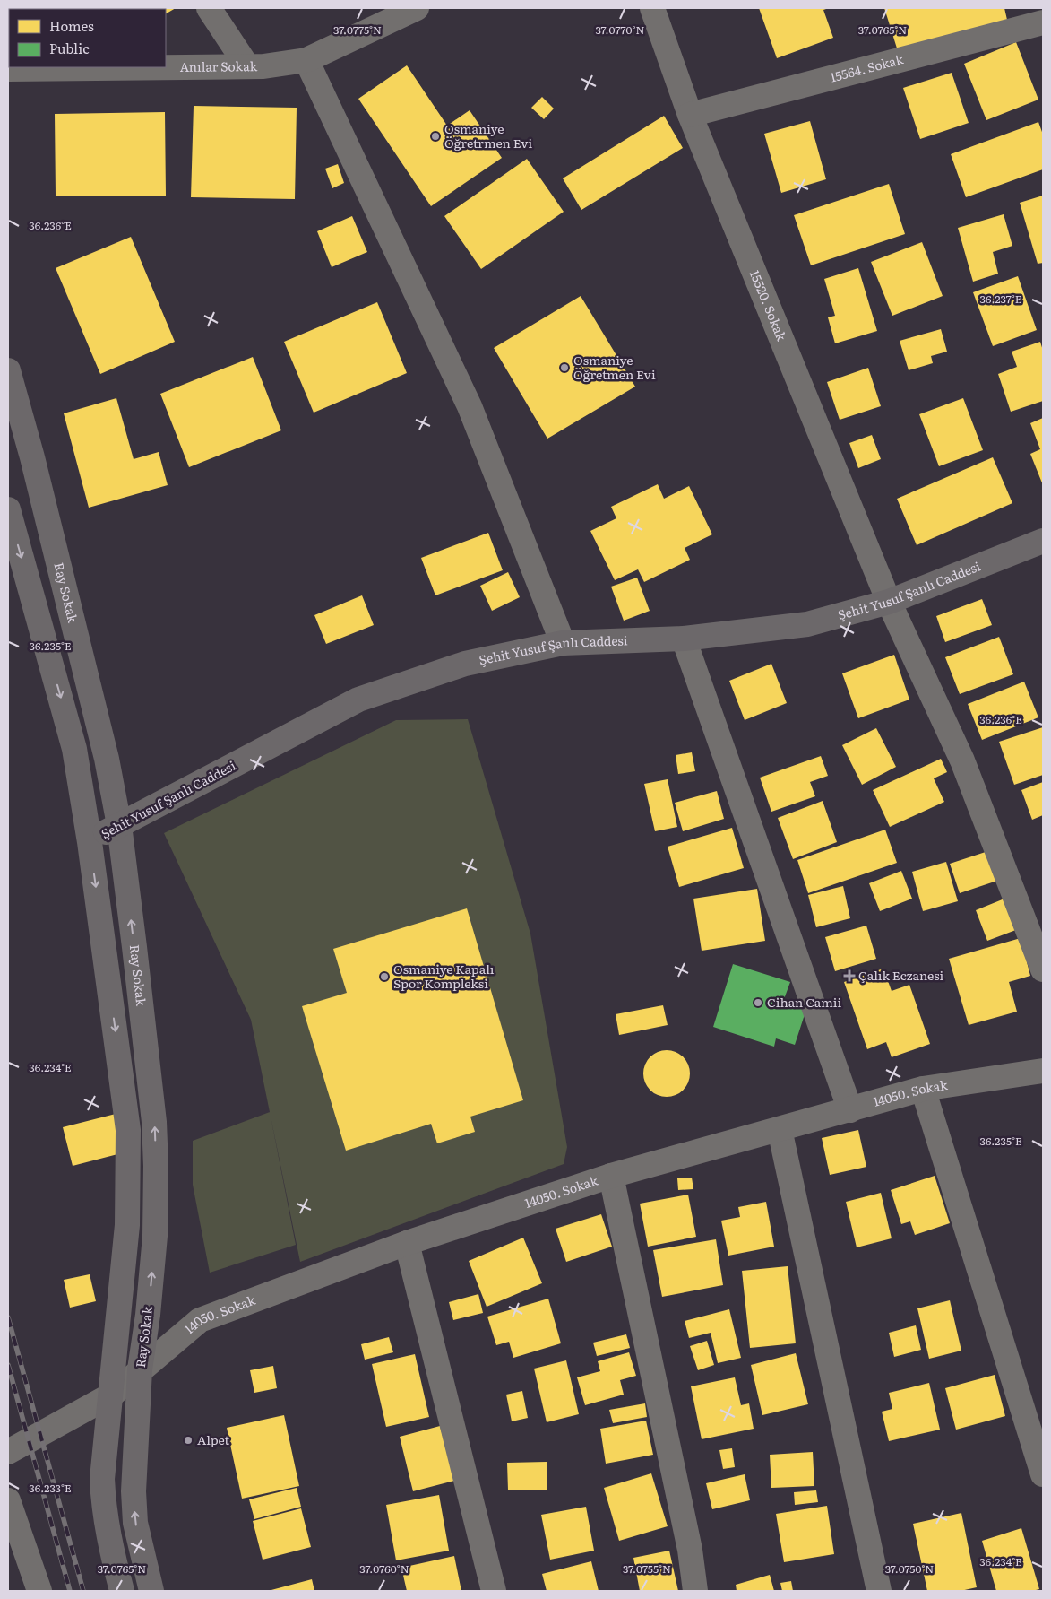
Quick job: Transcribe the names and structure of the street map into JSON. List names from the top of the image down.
{
  "streets": {
    "street": [
      "Anılar Sokak",
      "15564. Sokak",
      "15520. Sokak",
      "Şehit Yusuf Şanlı Caddesi",
      "Ray Sokak",
      "14050. Sokak"
    ]
  },
  "crossings": [
    ["15564. Sokak", "15520. Sokak"],
    ["15520. Sokak", "Şehit Yusuf Şanlı Caddesi"],
    ["Şehit Yusuf Şanlı Caddesi", "Ray Sokak"],
    ["Ray Sokak", "14050. Sokak"]
  ],
  "places": {
    "other": [
      "Osmaniye Öğretrmen Evi",
      "Osmaniye Öğretmen Evi",
      "Osmaniye Kapalı Spor Kompleksi",
      "Cihan Camii",
      "Alpet"
    ],
    "health": ["Çalık Eczanesi"]
  },
  "legend": ["Homes", "Public"],
  "coordinates": [
    "37.0775°N",
    "37.0770°N",
    "37.0765°N",
    "36.236°E",
    "36.237°E",
    "36.235°E",
    "36.234°E",
    "36.233°E",
    "37.0760°N",
    "37.0755°N",
    "37.0750°N"
  ]
}
